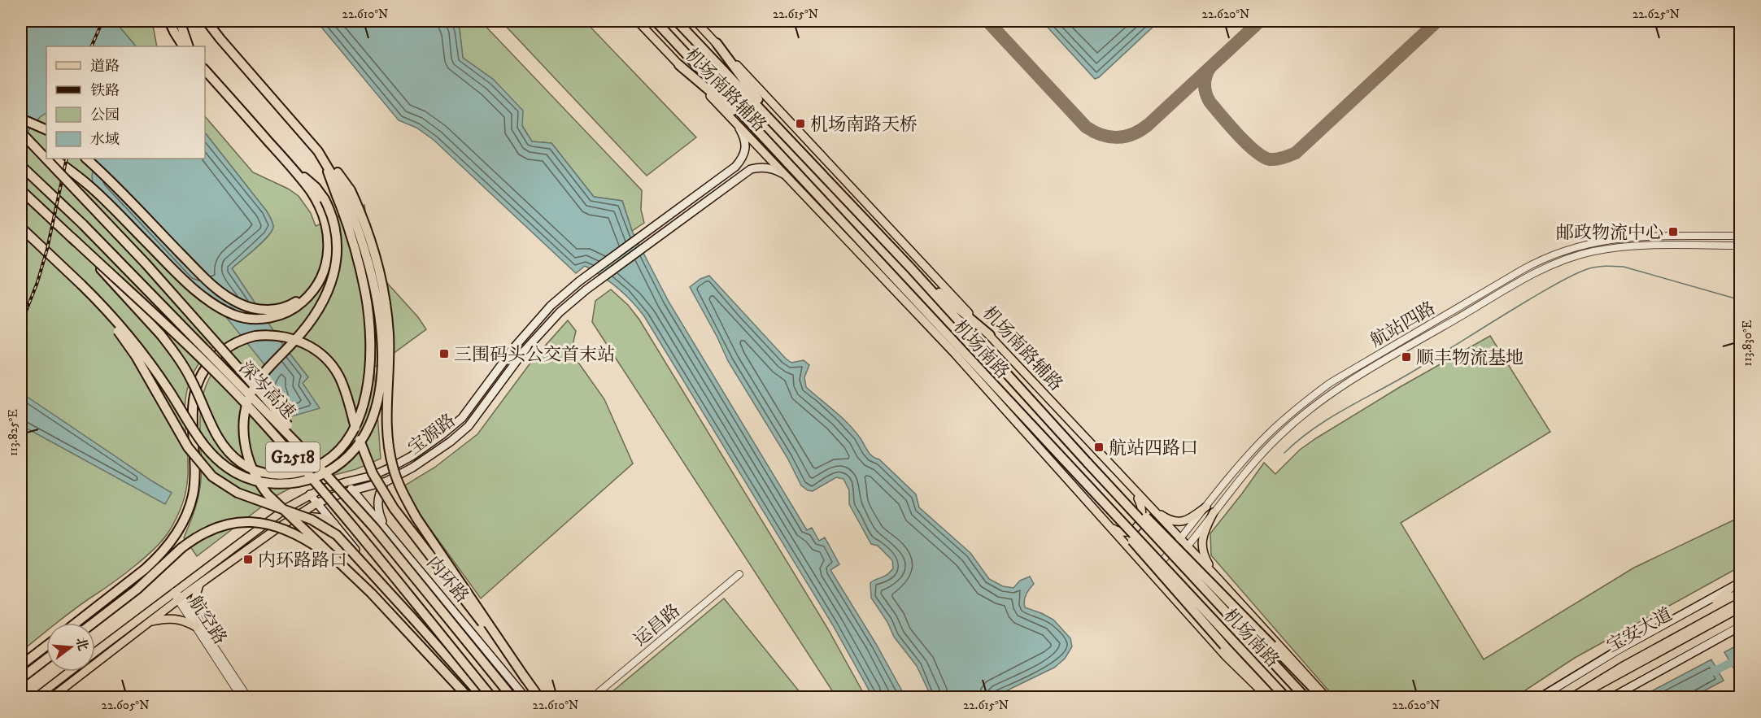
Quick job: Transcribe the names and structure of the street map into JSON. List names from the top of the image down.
{
  "streets": {
    "highway": ["机场南路", "深岑高速", "G2518"],
    "main road": [
      "机场南路辅路",
      "宝源路",
      "内环路",
      "宝安大道"
    ],
    "street": ["航站四路", "航空路", "运昌路"]
  },
  "crossings": [
    ["机场南路辅路", "航站四路"],
    ["机场南路辅路", "宝源路"],
    ["宝源路", "内环路"],
    ["宝源路", "航空路"]
  ],
  "places": {
    "transit": [
      "机场南路天桥",
      "邮政物流中心",
      "三围码头公交首末站",
      "顺丰物流基地",
      "航站四路口",
      "内环路路口"
    ]
  },
  "legend": [
    "道路",
    "铁路",
    "公园",
    "水域"
  ],
  "north": "right",
  "coordinates": [
    "22.610°N",
    "22.615°N",
    "22.620°N",
    "22.625°N",
    "113.830°E",
    "113.825°E",
    "22.605°N"
  ]
}
